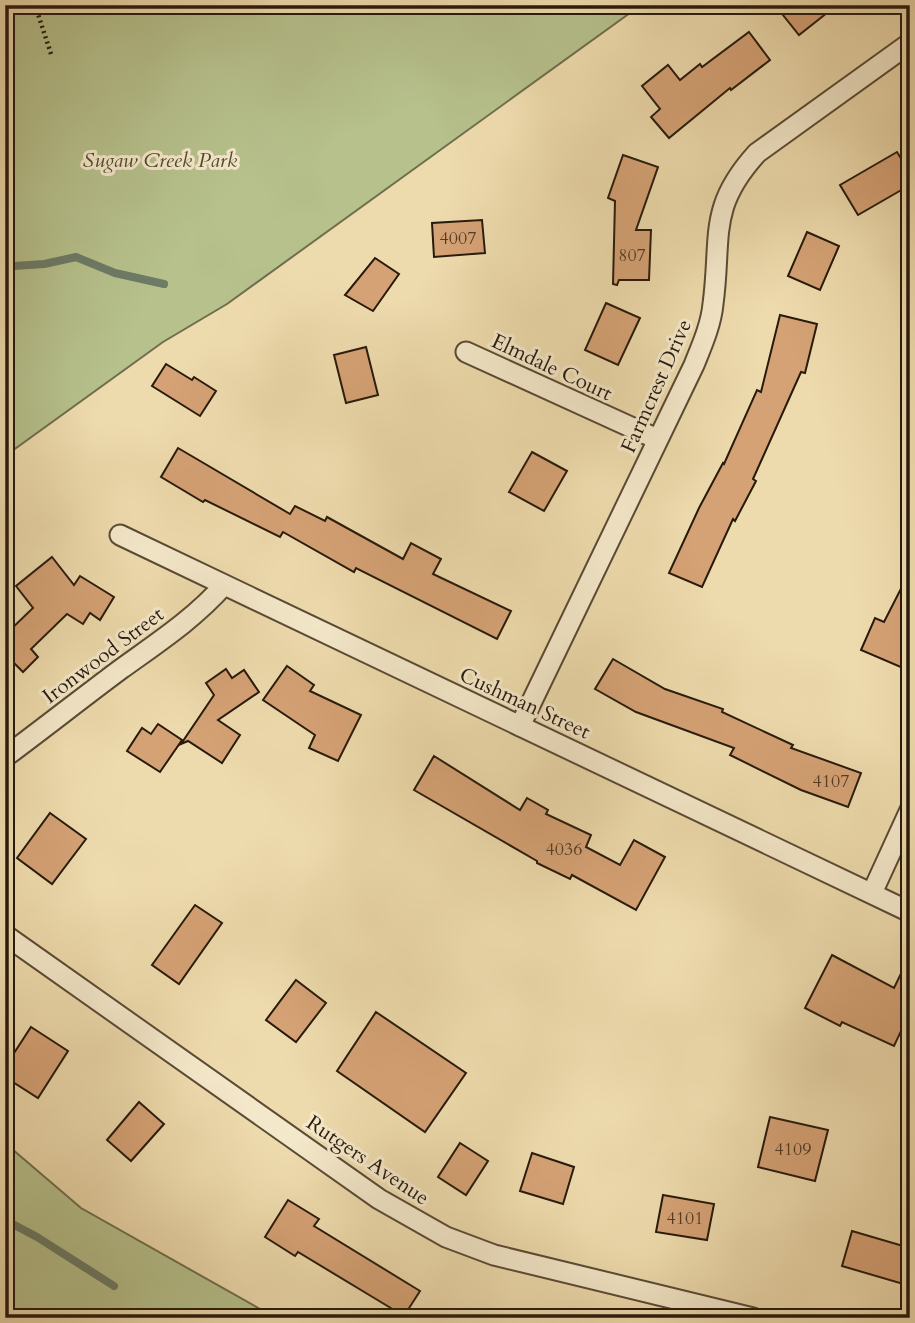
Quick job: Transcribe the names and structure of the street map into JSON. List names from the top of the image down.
{
  "streets": {
    "street": [
      "Elmdale Court",
      "Farmcrest Drive",
      "Ironwood Street",
      "Cushman Street",
      "Rutgers Avenue"
    ]
  },
  "crossings": [
    ["Elmdale Court", "Farmcrest Drive"],
    ["Farmcrest Drive", "Cushman Street"],
    ["Ironwood Street", "Cushman Street"]
  ],
  "parks": ["Sugaw Creek Park"],
  "house_numbers": [
    "4007",
    "807",
    "4107",
    "4036",
    "4109",
    "4101"
  ]
}
